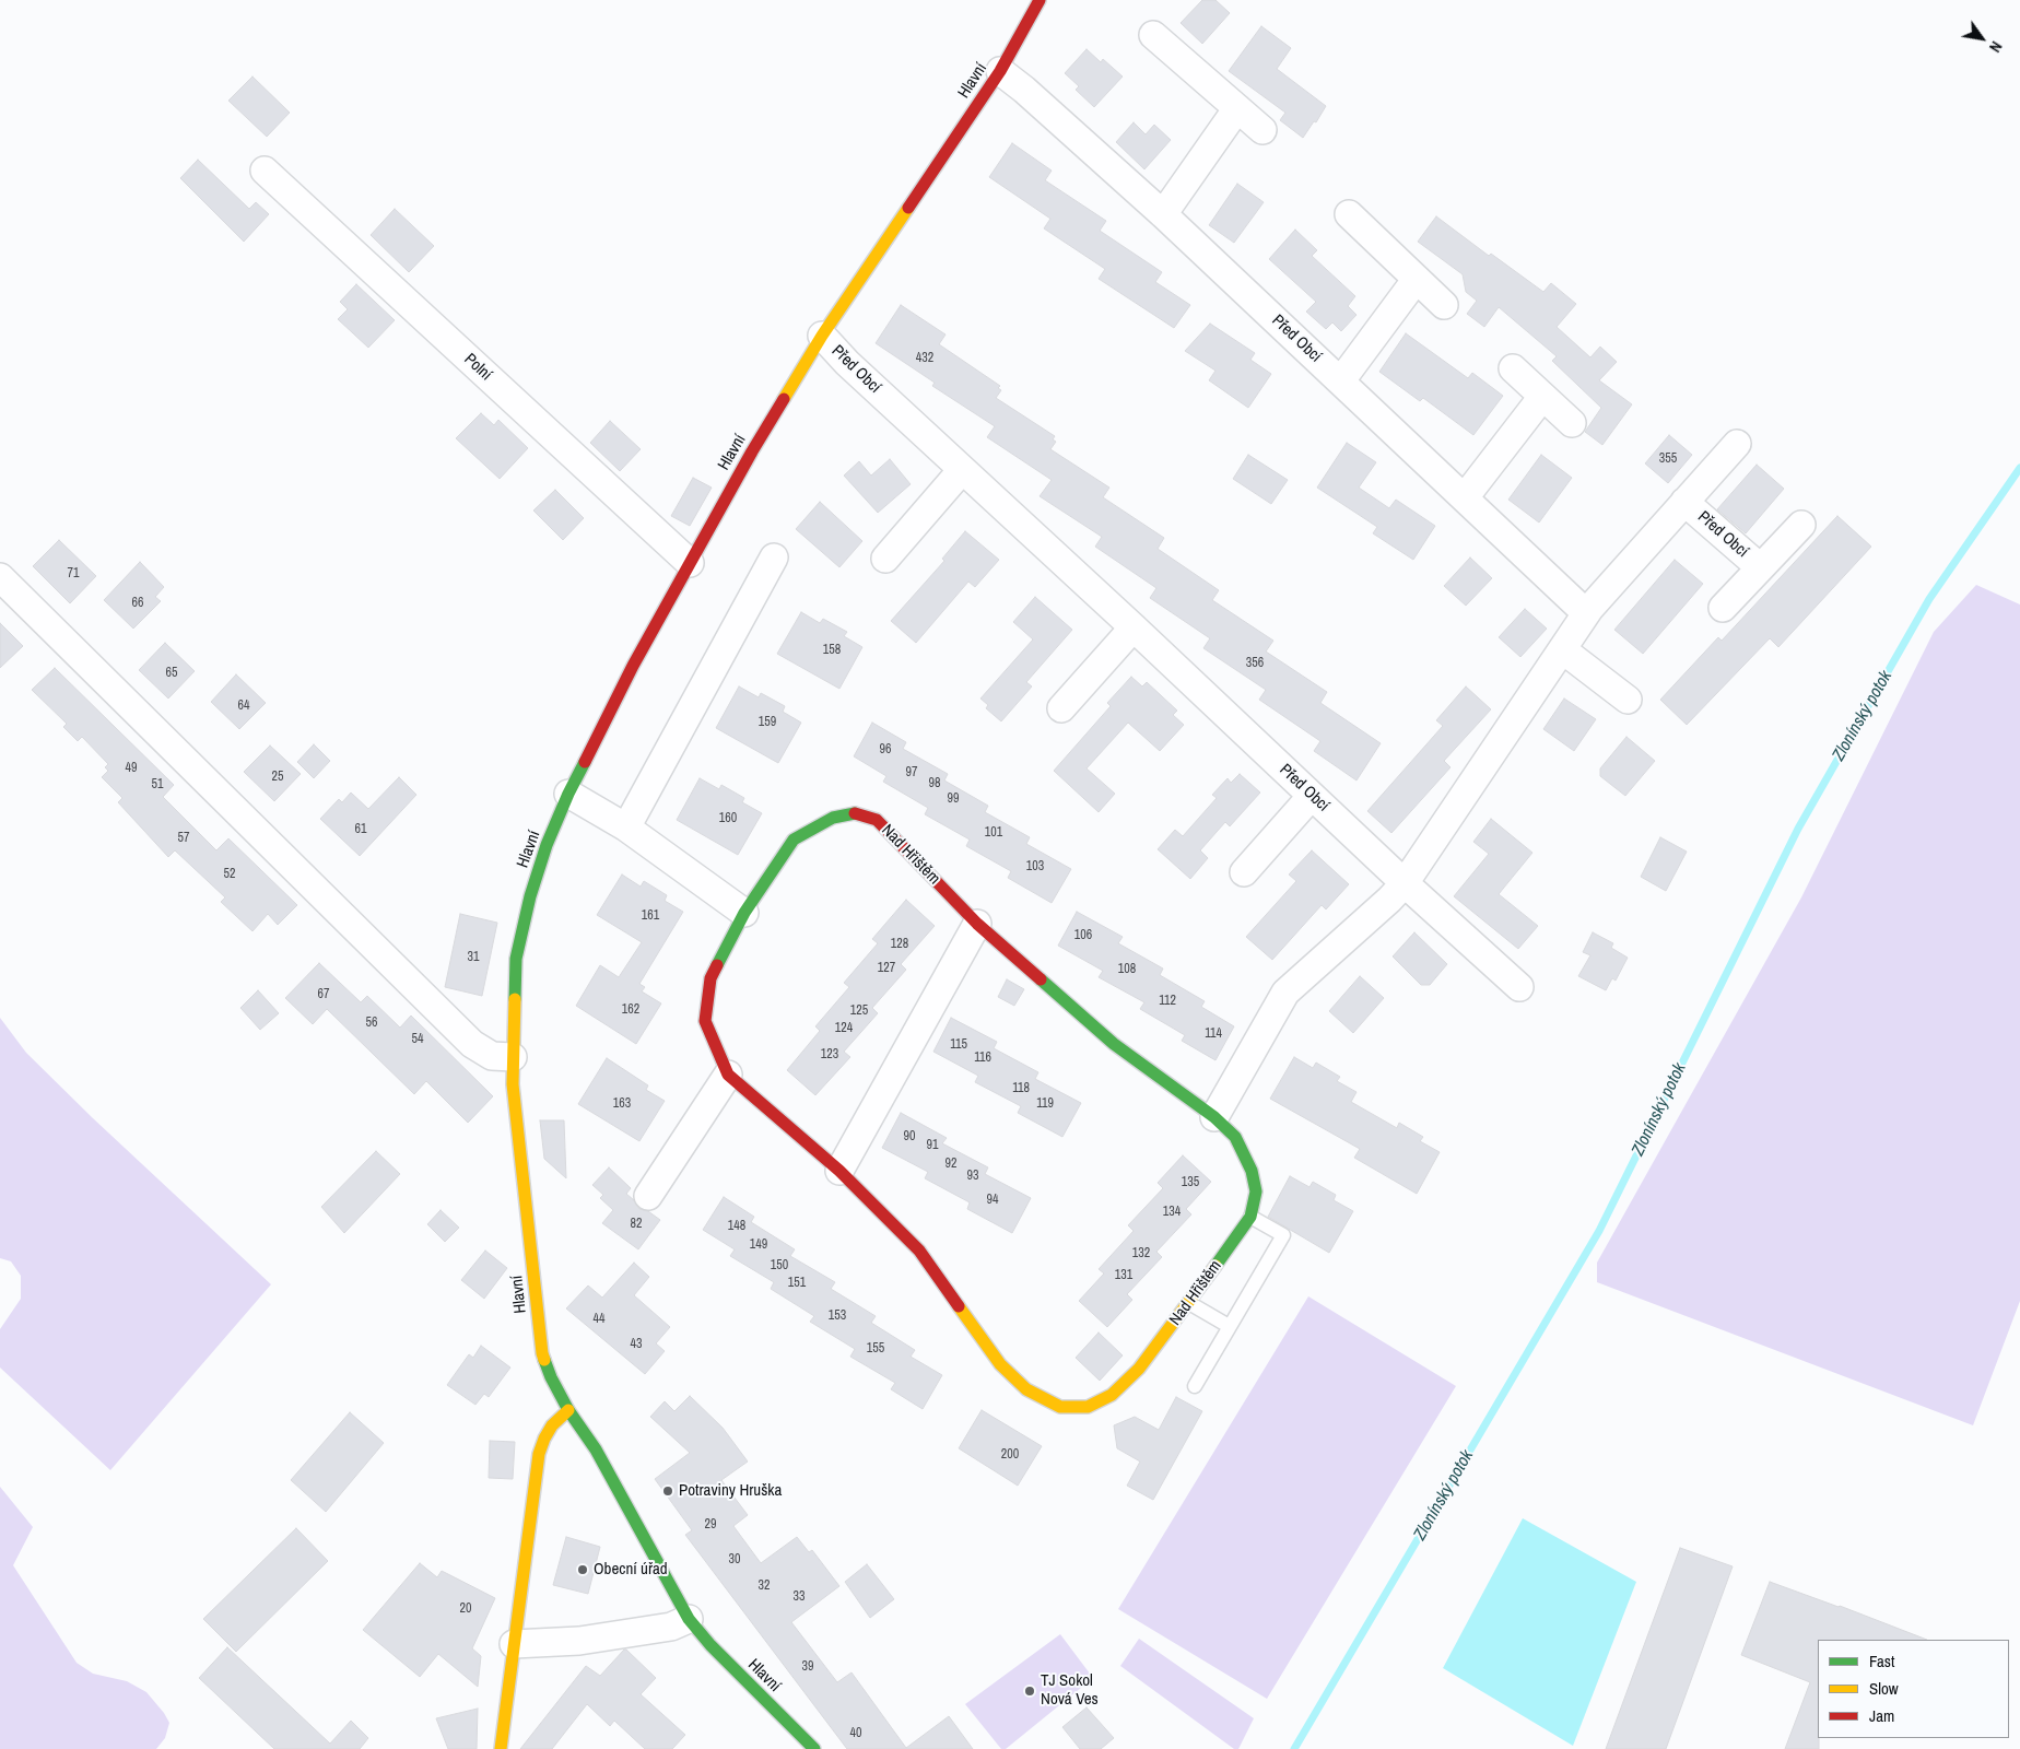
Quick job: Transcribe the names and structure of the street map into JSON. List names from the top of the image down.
{
  "streets": {
    "street": [
      "Hlavní",
      "Před Obcí",
      "Polní",
      "Nad Hřištěm"
    ]
  },
  "crossings": [
    ["Hlavní", "Před Obcí"],
    ["Hlavní", "Polní"]
  ],
  "water": ["Zlonínský potok"],
  "places": ["Potraviny Hruška", "Obecní úřad", "TJ Sokol Nová Ves"],
  "house_numbers": [
    "432",
    "355",
    "71",
    "66",
    "158",
    "356",
    "65",
    "64",
    "159",
    "96",
    "49",
    "97",
    "25",
    "98",
    "51",
    "99",
    "160",
    "61",
    "101",
    "57",
    "103",
    "52",
    "161",
    "106",
    "128",
    "31",
    "127",
    "108",
    "67",
    "112",
    "162",
    "125",
    "56",
    "124",
    "114",
    "54",
    "115",
    "123",
    "116",
    "118",
    "163",
    "119",
    "90",
    "91",
    "92",
    "93",
    "135",
    "94",
    "134",
    "82",
    "148",
    "149",
    "132",
    "150",
    "131",
    "151",
    "153",
    "44",
    "43",
    "155",
    "200",
    "29",
    "30",
    "32",
    "33",
    "20",
    "39",
    "40"
  ],
  "legend": ["Fast", "Slow", "Jam"],
  "north": "bottom right"
}
